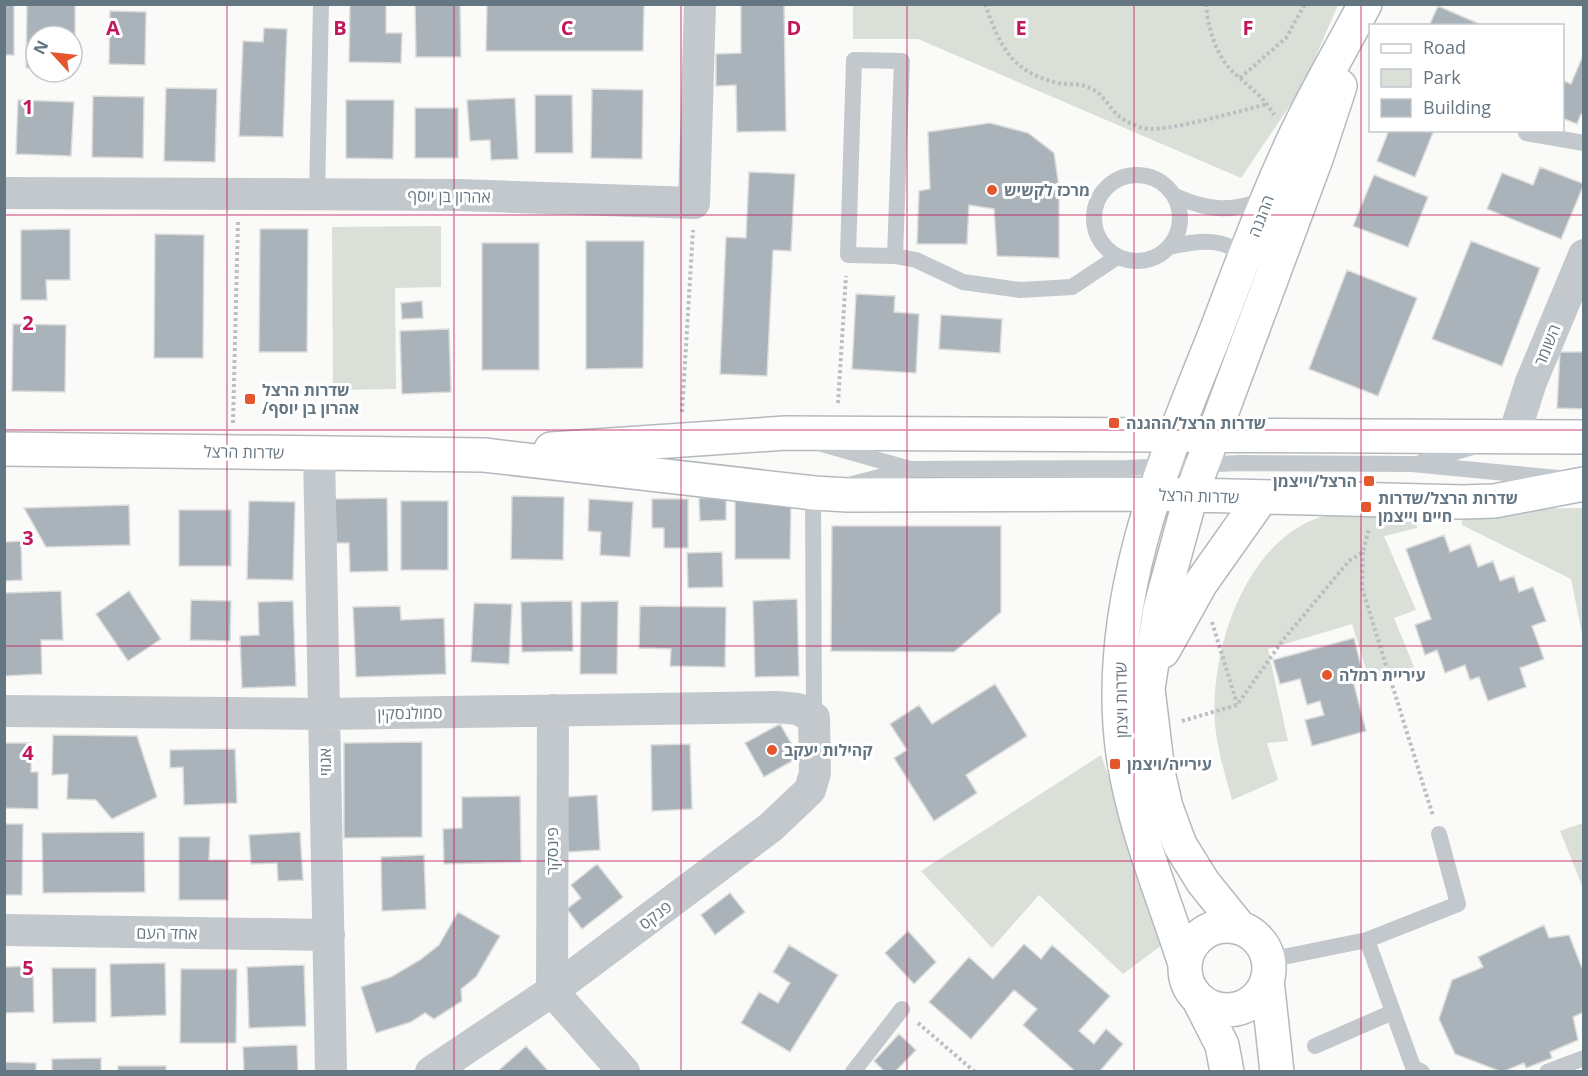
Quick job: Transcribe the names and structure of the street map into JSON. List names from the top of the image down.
{
  "streets": {
    "main road": ["ההגנה", "שדרות הרצל", "שדרות ויצמן"],
    "street": [
      "אהרון בן יוסף",
      "השומר",
      "סמולנסקין",
      "אגוזי",
      "פינסקר",
      "פנקס",
      "אחד העם"
    ]
  },
  "crossings": [
    ["ההגנה", "שדרות הרצל"],
    ["ההגנה", "שדרות ויצמן"],
    ["השומר", "שדרות הרצל"],
    ["שדרות הרצל", "שדרות ויצמן"],
    ["שדרות הרצל", "אגוזי"],
    ["סמולנסקין", "אגוזי"],
    ["סמולנסקין", "פינסקר"],
    ["סמולנסקין", "פנקס"],
    ["אגוזי", "אחד העם"],
    ["פינסקר", "פנקס"]
  ],
  "places": {
    "other": ["מרכז לקשיש", "עיריית רמלה", "קהילות יעקב"],
    "transit": [
      "שדרות הרצל /אהרון בן יוסף",
      "שדרות הרצל/ההגנה",
      "הרצל/וייצמן",
      "שדרות הרצל/שדרות חיים וייצמן",
      "עירייה/ויצמן"
    ]
  },
  "legend": ["Road", "Park", "Building"],
  "north": "top left",
  "grid": {
    "columns": [
      "A",
      "B",
      "C",
      "D",
      "E",
      "F"
    ],
    "rows": [
      "1",
      "2",
      "3",
      "4",
      "5"
    ]
  }
}
